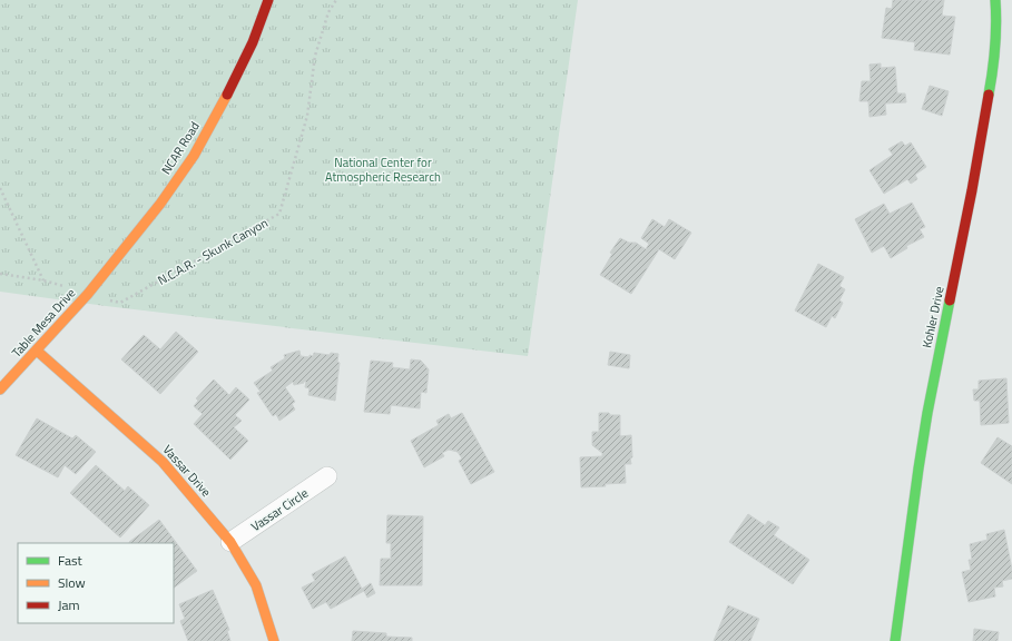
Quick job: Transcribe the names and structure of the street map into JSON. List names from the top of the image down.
{
  "streets": {
    "street": [
      "NCAR Road",
      "Kohler Drive",
      "Table Mesa Drive",
      "Vassar Drive",
      "Vassar Circle"
    ],
    "path": ["N.C.A.R. - Skunk Canyon"]
  },
  "crossings": [
    ["NCAR Road", "N.C.A.R. - Skunk Canyon"],
    ["NCAR Road", "Table Mesa Drive"],
    ["N.C.A.R. - Skunk Canyon", "Table Mesa Drive"],
    ["Table Mesa Drive", "Vassar Drive"],
    ["Vassar Drive", "Vassar Circle"]
  ],
  "parks": ["National Center for Atmospheric Research"],
  "legend": ["Fast", "Slow", "Jam"]
}
